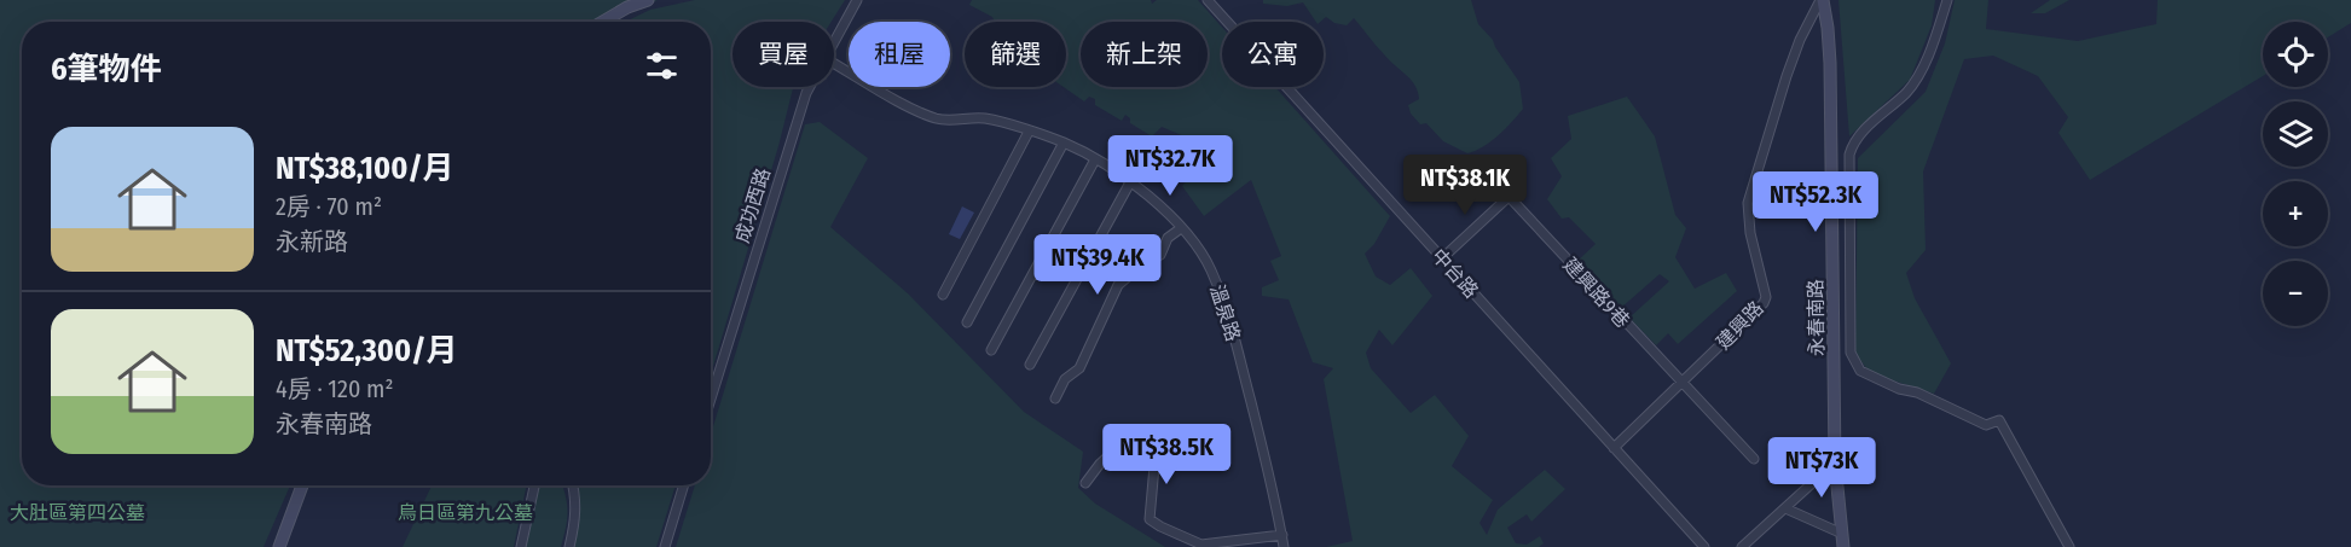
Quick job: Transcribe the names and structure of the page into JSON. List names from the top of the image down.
{
  "streets": {
    "street": [
      "成功西路",
      "中台路",
      "建興路9巷",
      "溫泉路",
      "永春南路",
      "建興路"
    ]
  },
  "crossings": [
    ["中台路", "建興路"],
    ["建興路9巷", "建興路"],
    ["永春南路", "建興路"]
  ],
  "parks": ["大肚區第四公墓", "烏日區第九公墓"],
  "page": {
    "map_buttons": ["+", "−"],
    "chip": [
      "買屋",
      "租屋",
      "篩選",
      "新上架",
      "公寓"
    ],
    "heading": "6筆物件",
    "list": [
      {
        "name": "NT$38,100/月",
        "note": "2房 · 70 m² · 永新路"
      },
      {
        "name": "NT$52,300/月",
        "note": "4房 · 120 m² · 永春南路"
      }
    ],
    "price": [
      "NT$32.7K",
      "NT$38.1K",
      "NT$52.3K",
      "NT$39.4K",
      "NT$38.5K",
      "NT$73K"
    ]
  }
}
